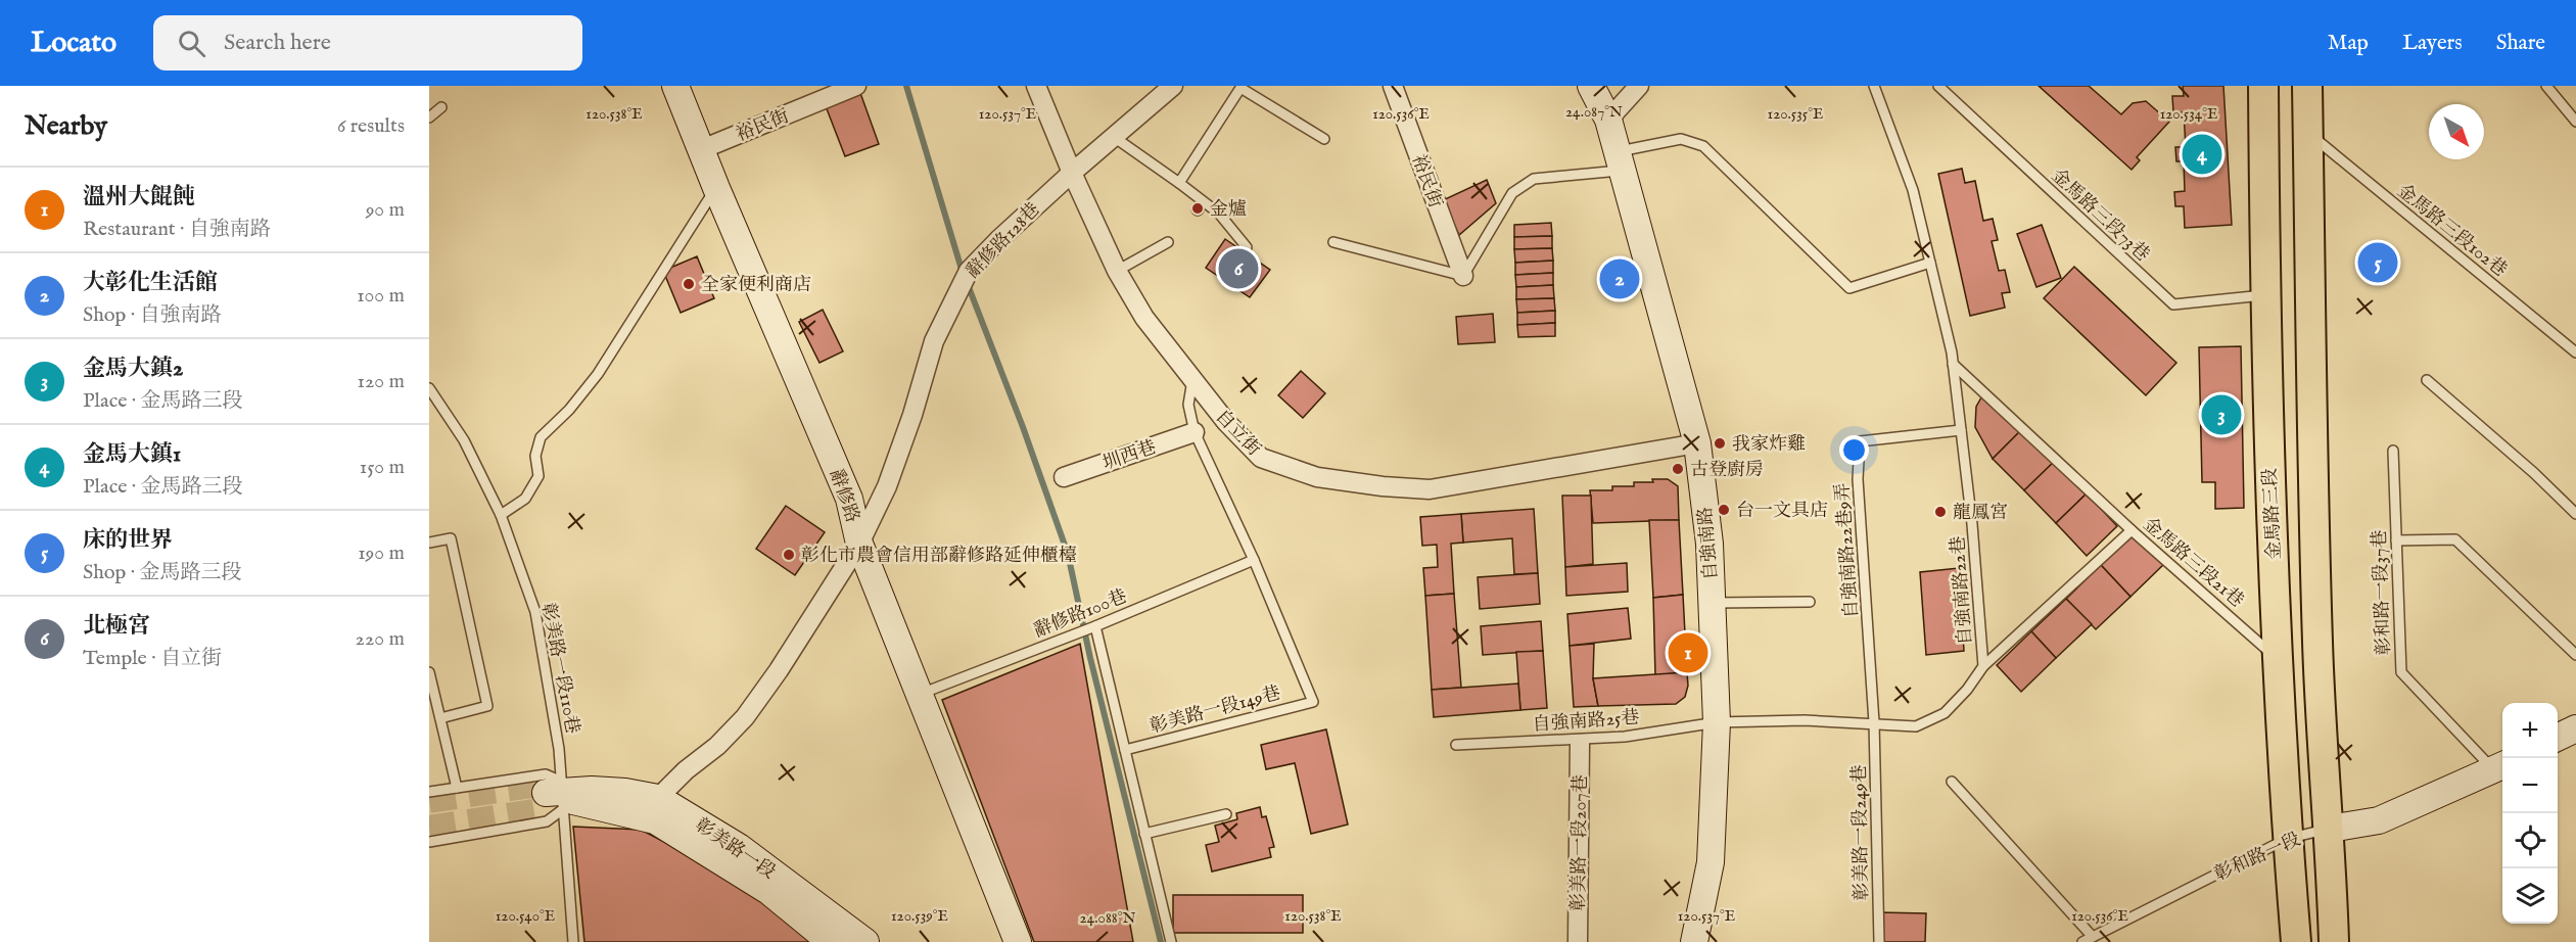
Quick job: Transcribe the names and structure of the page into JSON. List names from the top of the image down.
{
  "streets": {
    "main road": ["金馬路三段"],
    "street": [
      "裕民街",
      "辭修路128巷",
      "自立街",
      "圳西巷",
      "辭修路",
      "自強南路",
      "彰美路一段207巷",
      "彰美路一段",
      "彰和路一段"
    ],
    "lane": [
      "金馬路三段73巷",
      "金馬路三段102巷",
      "自強南路22巷9弄",
      "金馬路三段21巷",
      "自強南路22巷",
      "彰和路一段37巷",
      "辭修路100巷",
      "彰美路一段110巷",
      "彰美路一段149巷",
      "自強南路25巷",
      "彰美路一段249巷"
    ]
  },
  "crossings": [
    ["裕民街", "辭修路"],
    ["金馬路三段73巷", "金馬路三段"],
    ["辭修路128巷", "自立街"],
    ["辭修路128巷", "辭修路"],
    ["辭修路128巷", "彰美路一段"],
    ["自立街", "自強南路"],
    ["辭修路", "辭修路100巷"],
    ["金馬路三段", "金馬路三段21巷"],
    ["金馬路三段", "彰和路一段"],
    ["自強南路", "自強南路22巷"],
    ["自強南路", "自強南路25巷"],
    ["自強南路22巷9弄", "自強南路22巷"],
    ["自強南路22巷9弄", "彰美路一段249巷"],
    ["金馬路三段21巷", "自強南路22巷"],
    ["自強南路22巷", "自強南路25巷"],
    ["自強南路22巷", "彰美路一段249巷"],
    ["彰和路一段37巷", "彰和路一段"],
    ["辭修路100巷", "彰美路一段149巷"],
    ["彰美路一段110巷", "彰美路一段"]
  ],
  "places": [
    "金爐",
    "全家便利商店",
    "我家炸雞",
    "古登廚房",
    "台一文具店",
    "龍鳳宮",
    "彰化市農會信用部辭修路延伸櫃檯"
  ],
  "north": "bottom right",
  "page": {
    "header": "Locato",
    "search": "Search here",
    "nav": ["Map", "Layers", "Share"],
    "heading": ["Nearby", "6 results"],
    "pins": [
      "4",
      "5",
      "6",
      "2",
      "3",
      "1"
    ],
    "list": [
      {
        "mark": "1",
        "name": "溫州大餛飩",
        "note": "Restaurant · 自強南路",
        "value": "90 m"
      },
      {
        "mark": "2",
        "name": "大彰化生活館",
        "note": "Shop · 自強南路",
        "value": "100 m"
      },
      {
        "mark": "3",
        "name": "金馬大鎮2",
        "note": "Place · 金馬路三段",
        "value": "120 m"
      },
      {
        "mark": "4",
        "name": "金馬大鎮1",
        "note": "Place · 金馬路三段",
        "value": "150 m"
      },
      {
        "mark": "5",
        "name": "床的世界",
        "note": "Shop · 金馬路三段",
        "value": "190 m"
      },
      {
        "mark": "6",
        "name": "北極宮",
        "note": "Temple · 自立街",
        "value": "220 m"
      }
    ],
    "map_buttons": ["+", "−"]
  },
  "coordinates": [
    "24.087°N",
    "120.534°E",
    "120.538°E",
    "120.537°E",
    "120.536°E",
    "120.535°E",
    "120.540°E",
    "120.539°E",
    "24.088°N"
  ]
}
